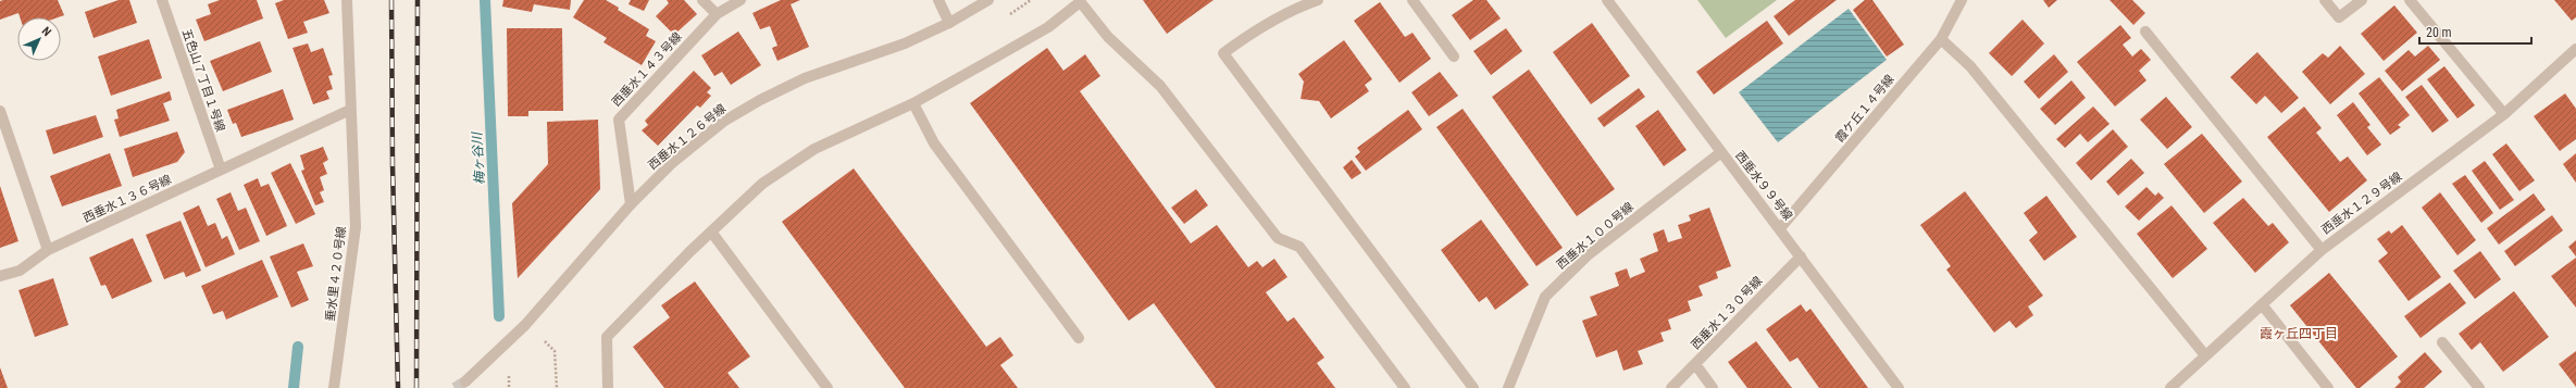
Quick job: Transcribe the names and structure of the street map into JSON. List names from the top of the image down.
{
  "streets": {
    "street": [
      "西垂水１４３号線",
      "五色山７丁目１号線",
      "霞ケ丘１４号線",
      "西垂水１２６号線",
      "西垂水９９号線",
      "西垂水１３６号線",
      "西垂水１２９号線",
      "西垂水１００号線",
      "垂水里４２０号線",
      "西垂水１３０号線"
    ]
  },
  "crossings": [
    ["西垂水１４３号線", "西垂水１２６号線"],
    ["五色山７丁目１号線", "西垂水１３６号線"],
    ["霞ケ丘１４号線", "西垂水９９号線"],
    ["西垂水９９号線", "西垂水１００号線"],
    ["西垂水９９号線", "西垂水１３０号線"],
    ["西垂水１３６号線", "垂水里４２０号線"]
  ],
  "districts": ["霞ヶ丘四丁目"],
  "water": ["梅ヶ谷川"],
  "scale_bar": "20 m",
  "north": "top right"
}
